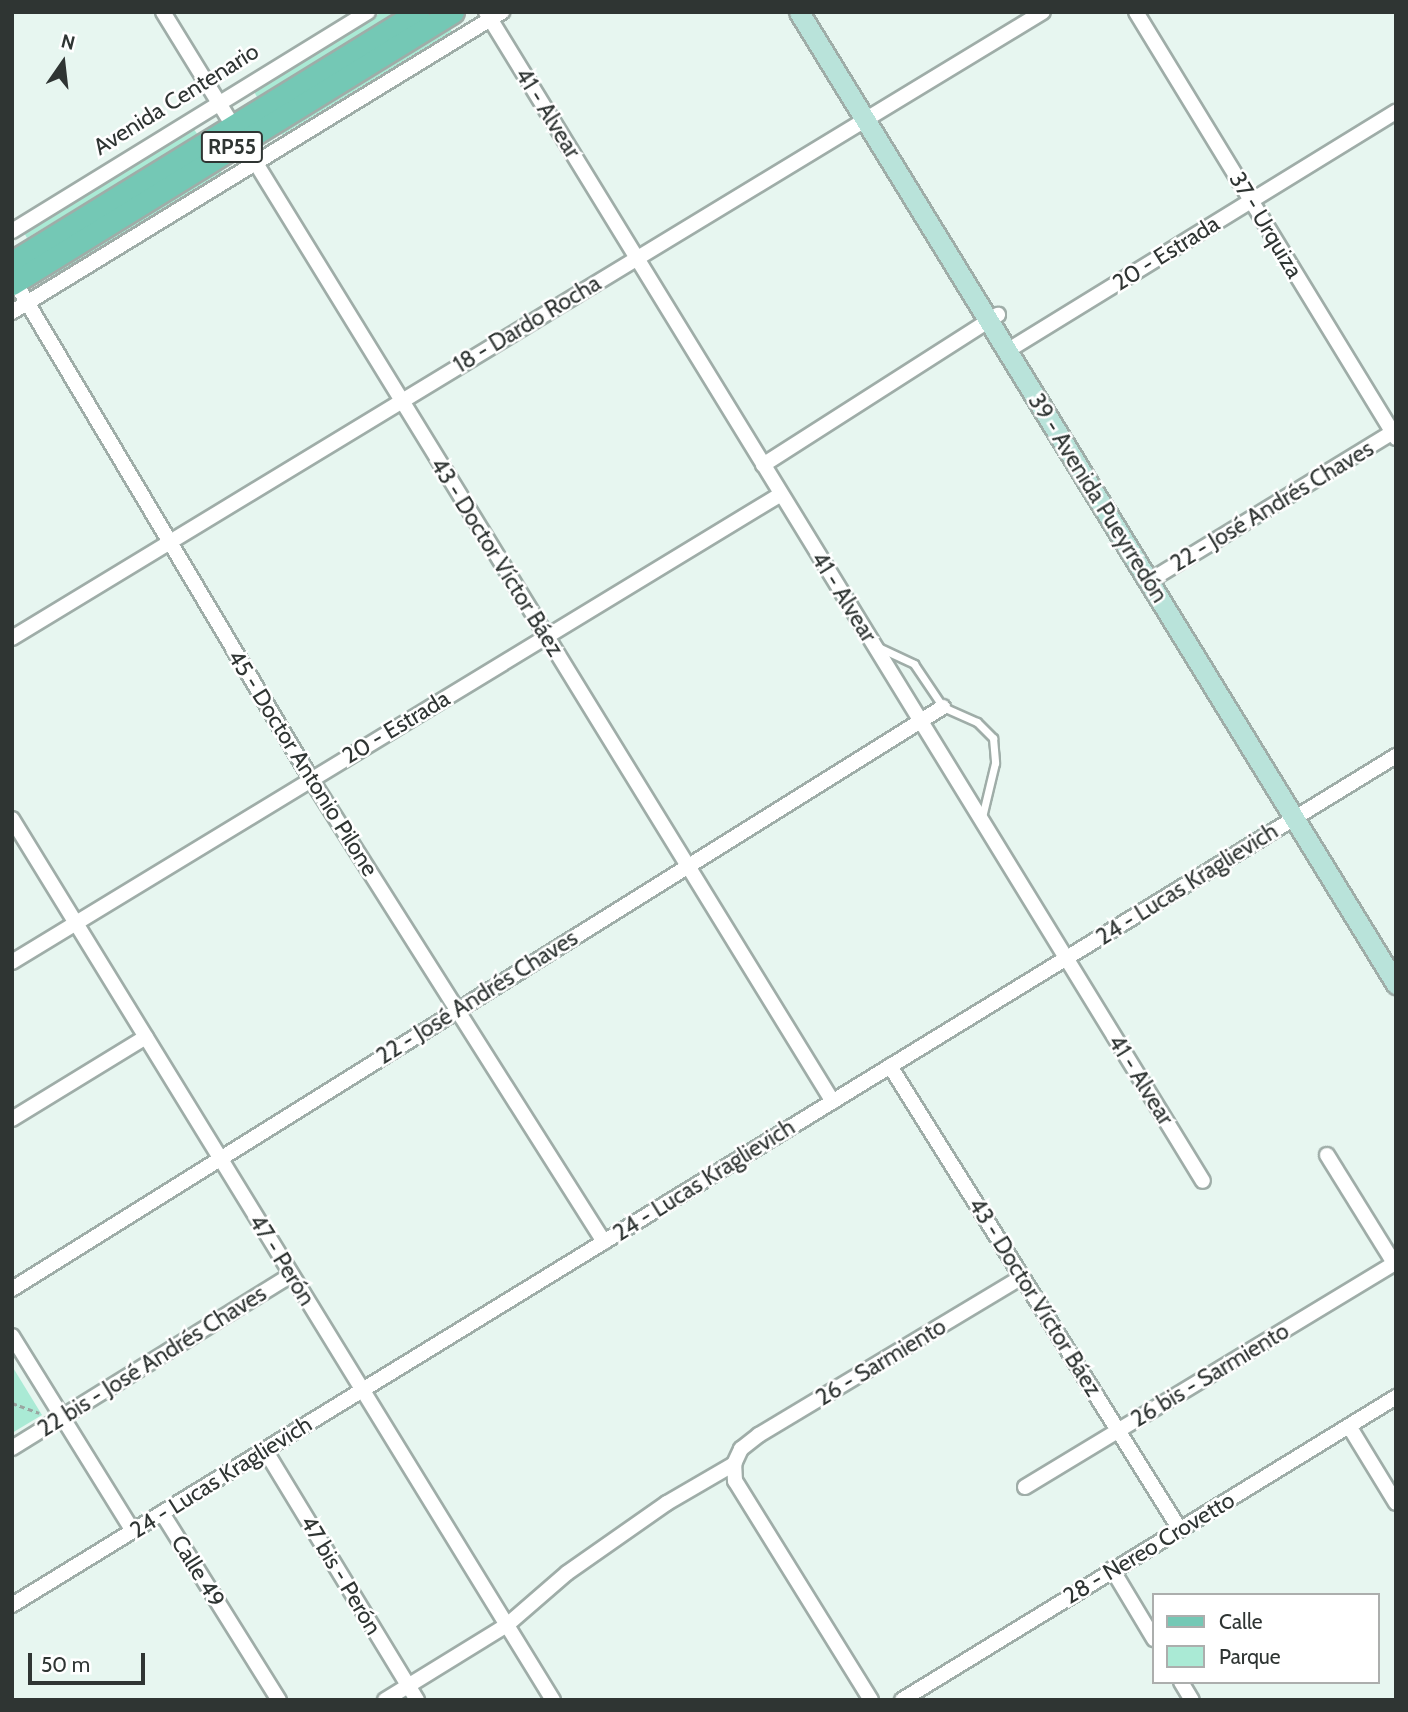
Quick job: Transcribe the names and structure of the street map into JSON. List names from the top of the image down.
{
  "streets": {
    "main road": ["RP55"],
    "street": [
      "Avenida Centenario",
      "41 - Alvear",
      "37 - Urquiza",
      "20 - Estrada",
      "18 - Dardo Rocha",
      "39 - Avenida Pueyrredón",
      "22 - José Andrés Chaves",
      "43 - Doctor Víctor Báez",
      "45 - Doctor Antonio Pilone",
      "24 - Lucas Kraglievich",
      "47 - Perón",
      "22 bis - José Andrés Chaves",
      "26 - Sarmiento",
      "26 bis - Sarmiento",
      "28 - Nereo Crovetto",
      "Calle 49",
      "47 bis - Perón"
    ]
  },
  "crossings": [
    ["Avenida Centenario", "43 - Doctor Víctor Báez"],
    ["41 - Alvear", "20 - Estrada"],
    ["41 - Alvear", "18 - Dardo Rocha"],
    ["41 - Alvear", "22 - José Andrés Chaves"],
    ["41 - Alvear", "24 - Lucas Kraglievich"],
    ["RP55", "43 - Doctor Víctor Báez"],
    ["RP55", "45 - Doctor Antonio Pilone"],
    ["37 - Urquiza", "20 - Estrada"],
    ["37 - Urquiza", "22 - José Andrés Chaves"],
    ["20 - Estrada", "39 - Avenida Pueyrredón"],
    ["20 - Estrada", "43 - Doctor Víctor Báez"],
    ["20 - Estrada", "45 - Doctor Antonio Pilone"],
    ["20 - Estrada", "47 - Perón"],
    ["18 - Dardo Rocha", "39 - Avenida Pueyrredón"],
    ["18 - Dardo Rocha", "43 - Doctor Víctor Báez"],
    ["18 - Dardo Rocha", "45 - Doctor Antonio Pilone"],
    ["39 - Avenida Pueyrredón", "22 - José Andrés Chaves"],
    ["39 - Avenida Pueyrredón", "24 - Lucas Kraglievich"],
    ["22 - José Andrés Chaves", "43 - Doctor Víctor Báez"],
    ["22 - José Andrés Chaves", "45 - Doctor Antonio Pilone"],
    ["22 - José Andrés Chaves", "47 - Perón"],
    ["43 - Doctor Víctor Báez", "24 - Lucas Kraglievich"],
    ["43 - Doctor Víctor Báez", "26 - Sarmiento"],
    ["43 - Doctor Víctor Báez", "26 bis - Sarmiento"],
    ["43 - Doctor Víctor Báez", "28 - Nereo Crovetto"],
    ["45 - Doctor Antonio Pilone", "24 - Lucas Kraglievich"],
    ["24 - Lucas Kraglievich", "47 - Perón"],
    ["24 - Lucas Kraglievich", "Calle 49"],
    ["24 - Lucas Kraglievich", "47 bis - Perón"],
    ["47 - Perón", "22 bis - José Andrés Chaves"]
  ],
  "legend": ["Calle", "Parque"],
  "scale_bar": "50 m",
  "north": "top"
}
